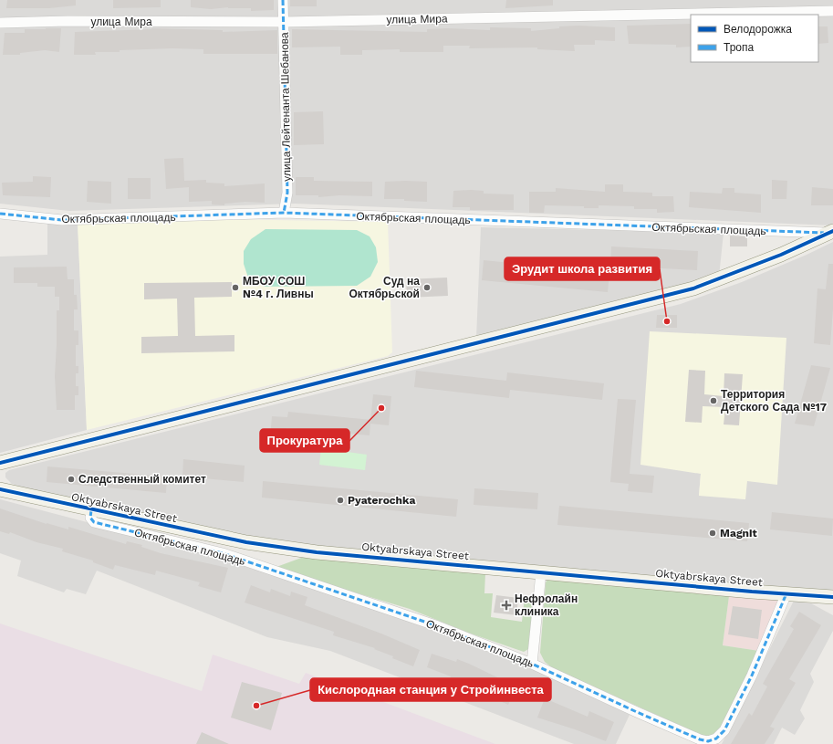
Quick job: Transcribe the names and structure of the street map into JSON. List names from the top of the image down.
{
  "streets": {
    "street": [
      "улица Мира",
      "улица Лейтенанта Шебанова",
      "Октябрьская площадь",
      "Oktyabrskaya Street"
    ]
  },
  "crossings": [
    ["улица Мира", "улица Лейтенанта Шебанова"],
    ["улица Лейтенанта Шебанова", "Октябрьская площадь"],
    ["Октябрьская площадь", "Oktyabrskaya Street"]
  ],
  "places": {
    "other": [
      "МБОУ СОШ №4 г. Ливны",
      "Суд на Октябрьской",
      "Эрудит школа развития",
      "Территория Детского Сада №17",
      "Прокуратура",
      "Следственный комитет",
      "Pyaterochka",
      "Magnit",
      "Кислородная станция у Стройинвеста"
    ],
    "health": ["Нефролайн клиника"]
  },
  "legend": ["Велодорожка", "Тропа"]
}
